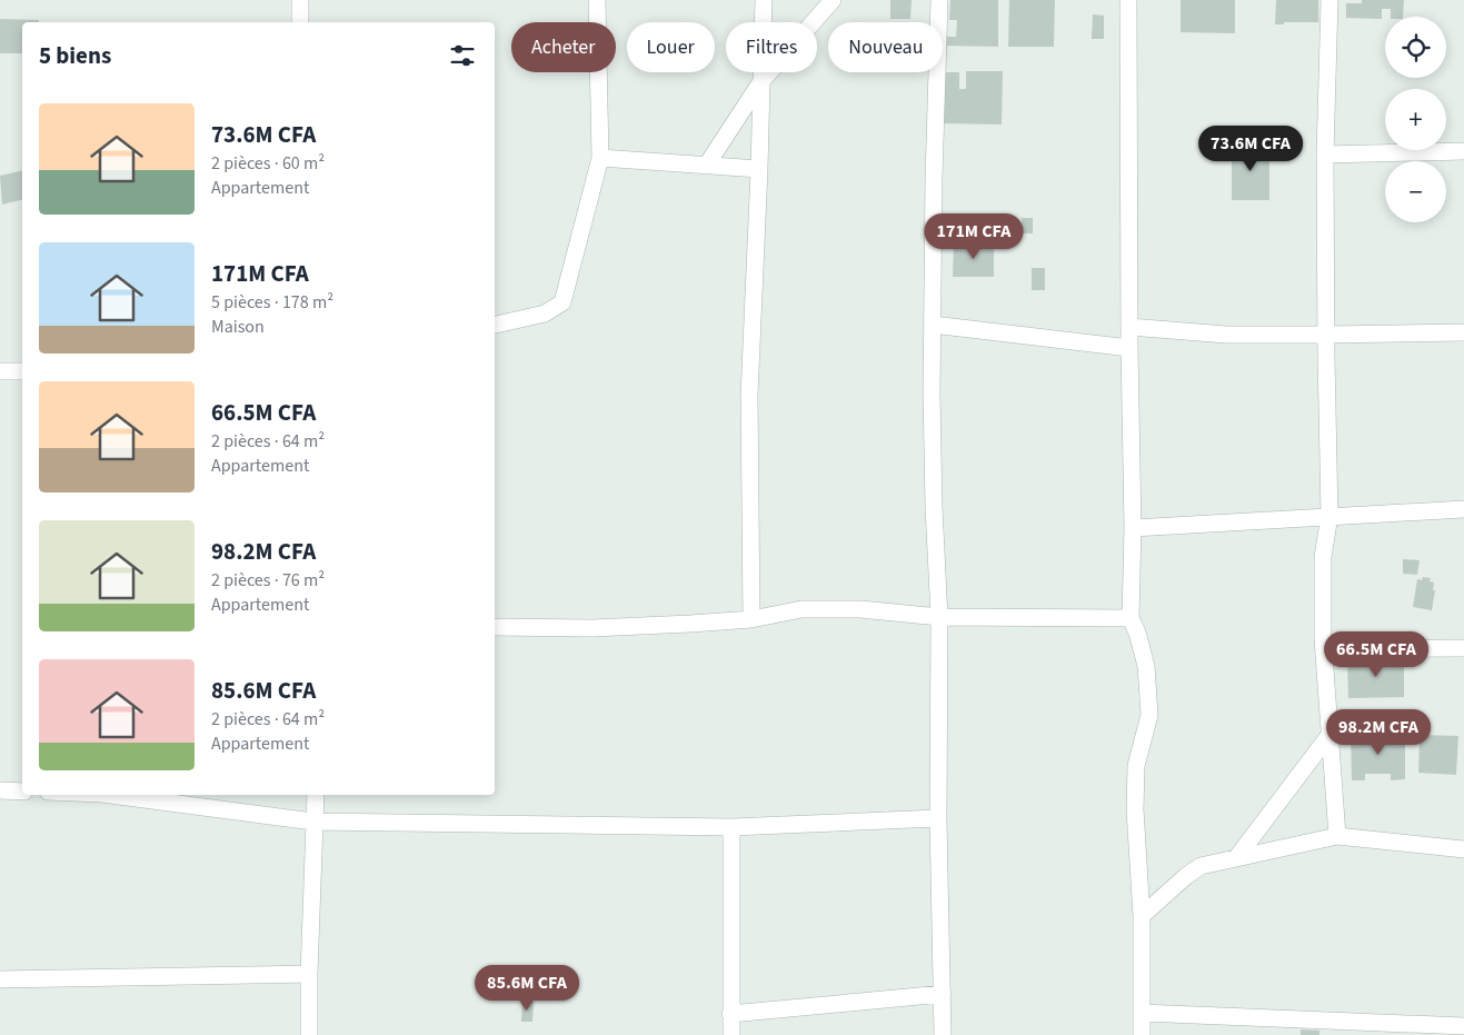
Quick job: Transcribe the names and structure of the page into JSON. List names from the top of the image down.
{
  "page": {
    "map_buttons": ["+", "−"],
    "chip": [
      "Acheter",
      "Louer",
      "Filtres",
      "Nouveau"
    ],
    "heading": "5 biens",
    "list": [
      {
        "name": "73.6M CFA",
        "note": "2 pièces · 60 m² · Appartement"
      },
      {
        "name": "171M CFA",
        "note": "5 pièces · 178 m² · Maison"
      },
      {
        "name": "66.5M CFA",
        "note": "2 pièces · 64 m² · Appartement"
      },
      {
        "name": "98.2M CFA",
        "note": "2 pièces · 76 m² · Appartement"
      },
      {
        "name": "85.6M CFA",
        "note": "2 pièces · 64 m² · Appartement"
      }
    ],
    "price": [
      "73.6M CFA",
      "171M CFA",
      "66.5M CFA",
      "98.2M CFA",
      "85.6M CFA"
    ]
  }
}
